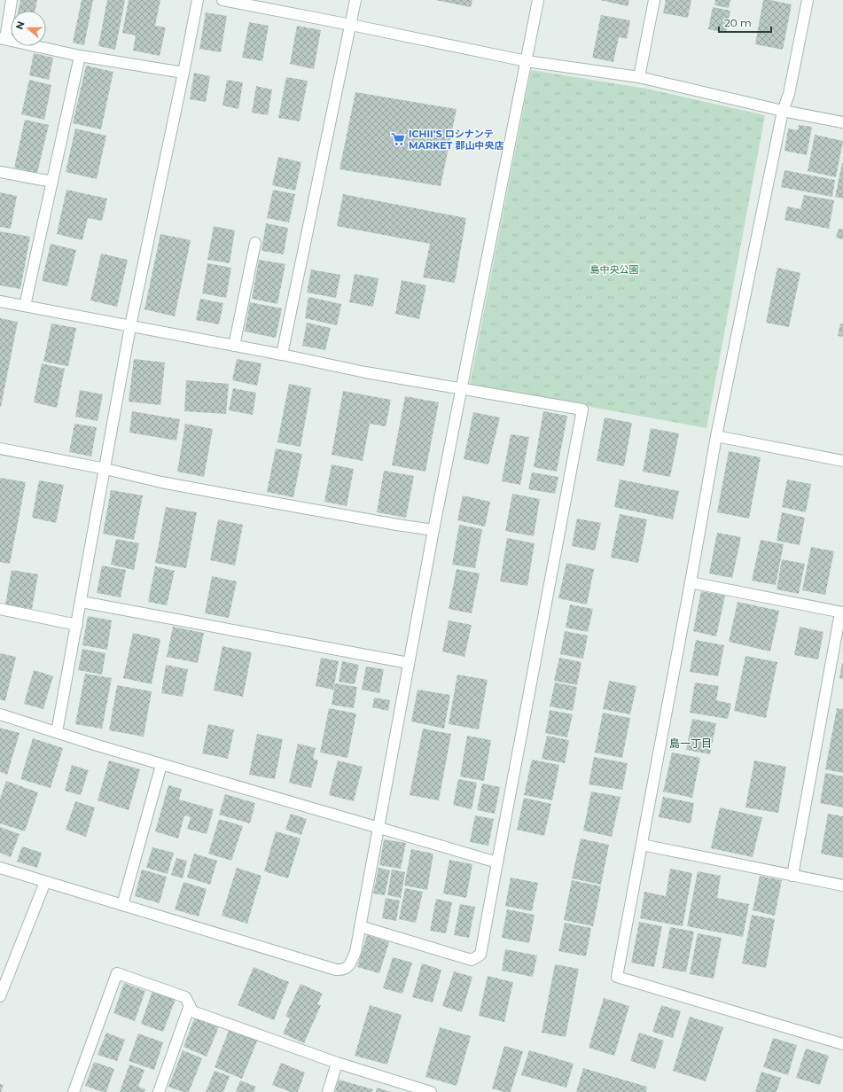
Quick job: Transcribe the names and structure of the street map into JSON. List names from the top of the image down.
{
  "districts": ["島一丁目"],
  "parks": ["島中央公園"],
  "places": {
    "supermarket": ["ICHII’S ロシナンテ MARKET 郡山中央店"]
  },
  "scale_bar": "20 m",
  "north": "left"
}
